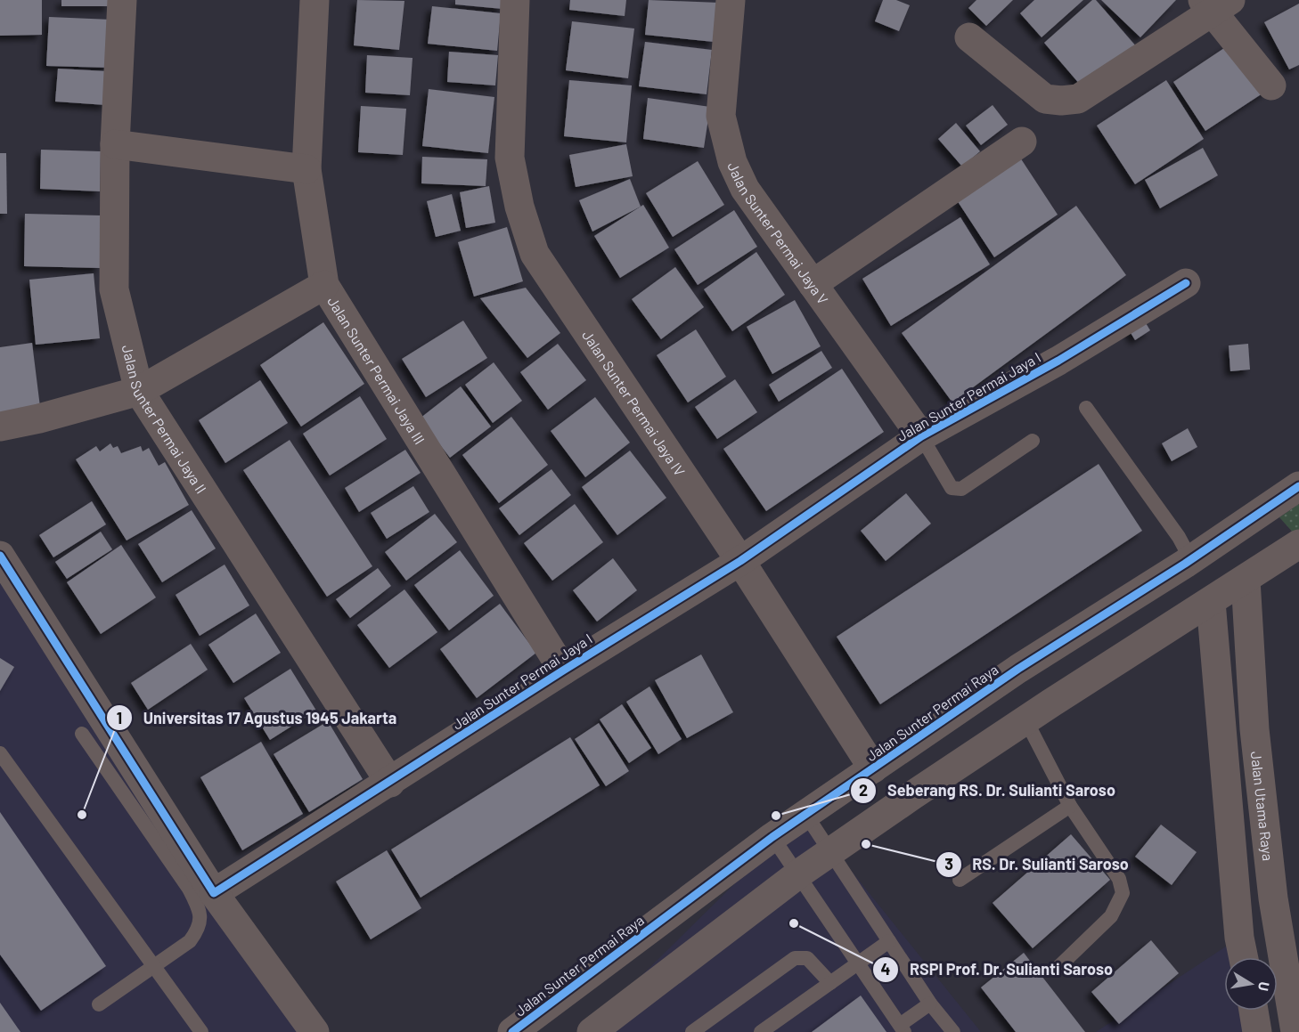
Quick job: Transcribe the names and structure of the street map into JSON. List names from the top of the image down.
{
  "streets": {
    "street": [
      "Jalan Sunter Permai Jaya V",
      "Jalan Sunter Permai Jaya III",
      "Jalan Sunter Permai Jaya I",
      "Jalan Sunter Permai Jaya IV",
      "Jalan Sunter Permai Jaya II",
      "Jalan Sunter Permai Raya",
      "Jalan Utama Raya"
    ]
  },
  "crossings": [
    ["Jalan Sunter Permai Jaya V", "Jalan Sunter Permai Jaya I"],
    ["Jalan Sunter Permai Jaya III", "Jalan Sunter Permai Jaya I"],
    ["Jalan Sunter Permai Jaya I", "Jalan Sunter Permai Jaya IV"],
    ["Jalan Sunter Permai Jaya I", "Jalan Sunter Permai Jaya II"],
    ["Jalan Sunter Permai Jaya IV", "Jalan Sunter Permai Raya"]
  ],
  "places": [
    "Universitas 17 Agustus 1945 Jakarta",
    "Seberang RS. Dr. Sulianti Saroso",
    "RS. Dr. Sulianti Saroso",
    "RSPI Prof. Dr. Sulianti Saroso"
  ],
  "north": "right"
}
